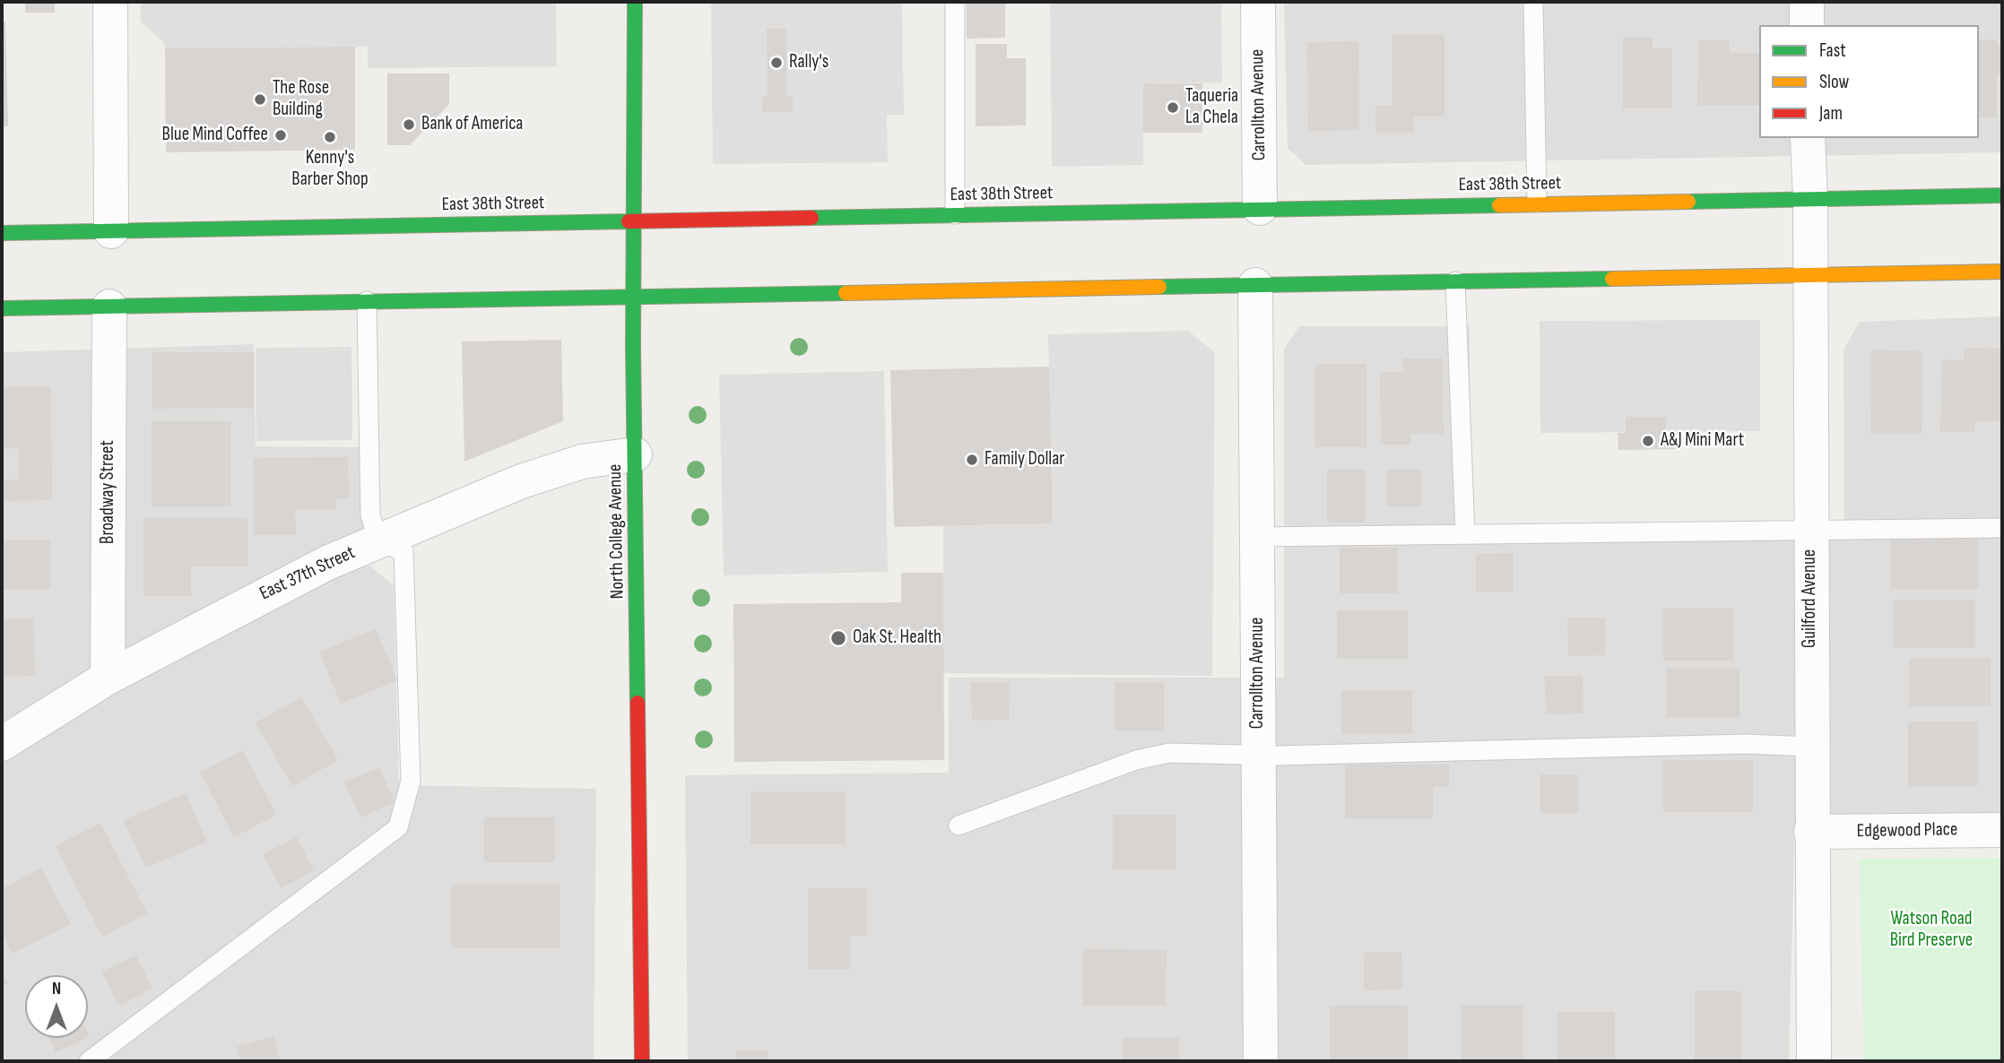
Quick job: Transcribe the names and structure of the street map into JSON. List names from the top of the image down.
{
  "streets": {
    "main road": ["East 38th Street", "North College Avenue"],
    "street": [
      "Carrollton Avenue",
      "Broadway Street",
      "East 37th Street",
      "Guilford Avenue",
      "Edgewood Place"
    ]
  },
  "crossings": [
    ["Carrollton Avenue", "East 38th Street"],
    ["East 38th Street", "North College Avenue"],
    ["East 38th Street", "Guilford Avenue"],
    ["Broadway Street", "East 37th Street"],
    ["North College Avenue", "East 37th Street"],
    ["Guilford Avenue", "Edgewood Place"]
  ],
  "parks": ["Watson Road Bird Preserve"],
  "places": [
    "Rally's",
    "The Rose Building",
    "Taqueria La Chela",
    "Bank of America",
    "Blue Mind Coffee",
    "Kenny's Barber Shop",
    "A&J Mini Mart",
    "Family Dollar",
    "Oak St. Health"
  ],
  "legend": ["Fast", "Slow", "Jam"],
  "north": "top"
}
